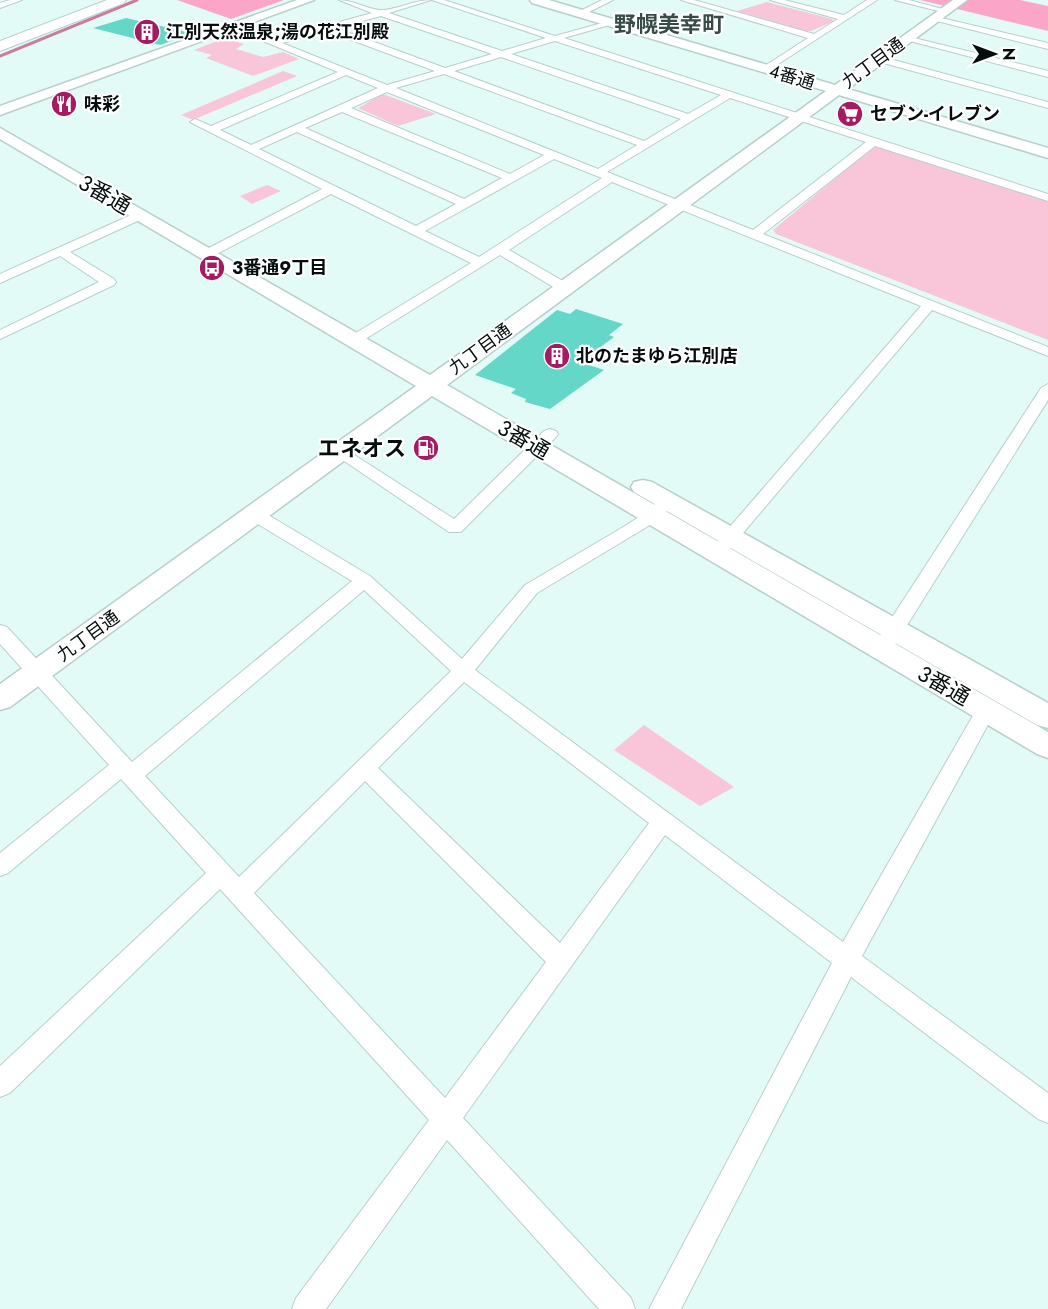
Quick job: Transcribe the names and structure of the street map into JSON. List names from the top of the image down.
{
  "streets": {
    "street": ["九丁目通", "4番通", "3番通"]
  },
  "crossings": [
    ["九丁目通", "4番通"],
    ["九丁目通", "3番通"]
  ],
  "districts": ["野幌美幸町"],
  "places": {
    "building": ["江別天然温泉;湯の花江別殿", "北のたまゆら江別店"],
    "restaurant": ["味彩"],
    "supermarket": ["セブン-イレブン"],
    "bus stop": ["3番通9丁目"],
    "fuel station": ["エネオス"]
  },
  "north": "right"
}
